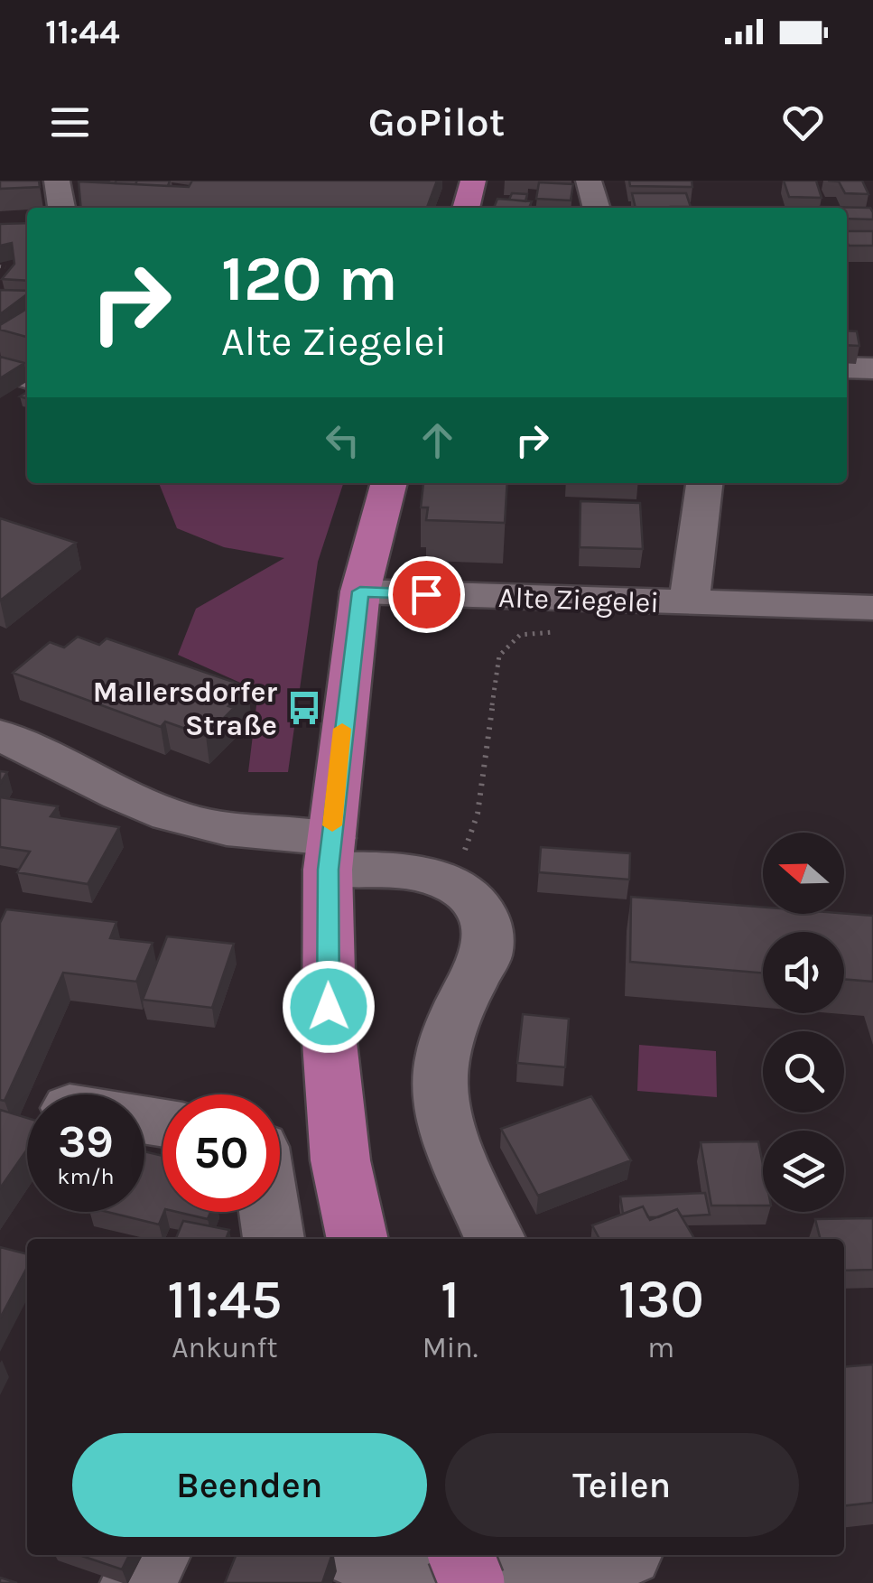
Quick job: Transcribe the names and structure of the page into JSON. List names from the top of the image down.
{
  "streets": {
    "street": ["Alte Ziegelei"]
  },
  "places": {
    "bus stop": ["Mallersdorfer Straße"]
  },
  "north": "left",
  "page": {
    "status": "11:44",
    "header": "GoPilot",
    "turn": ["120 m", "Alte Ziegelei"],
    "speed": "39 km/h",
    "limit": "50",
    "eta": [
      "11:45",
      "Ankunft",
      "1",
      "Min.",
      "130",
      "m"
    ],
    "buttons": ["Beenden", "Teilen"]
  }
}
